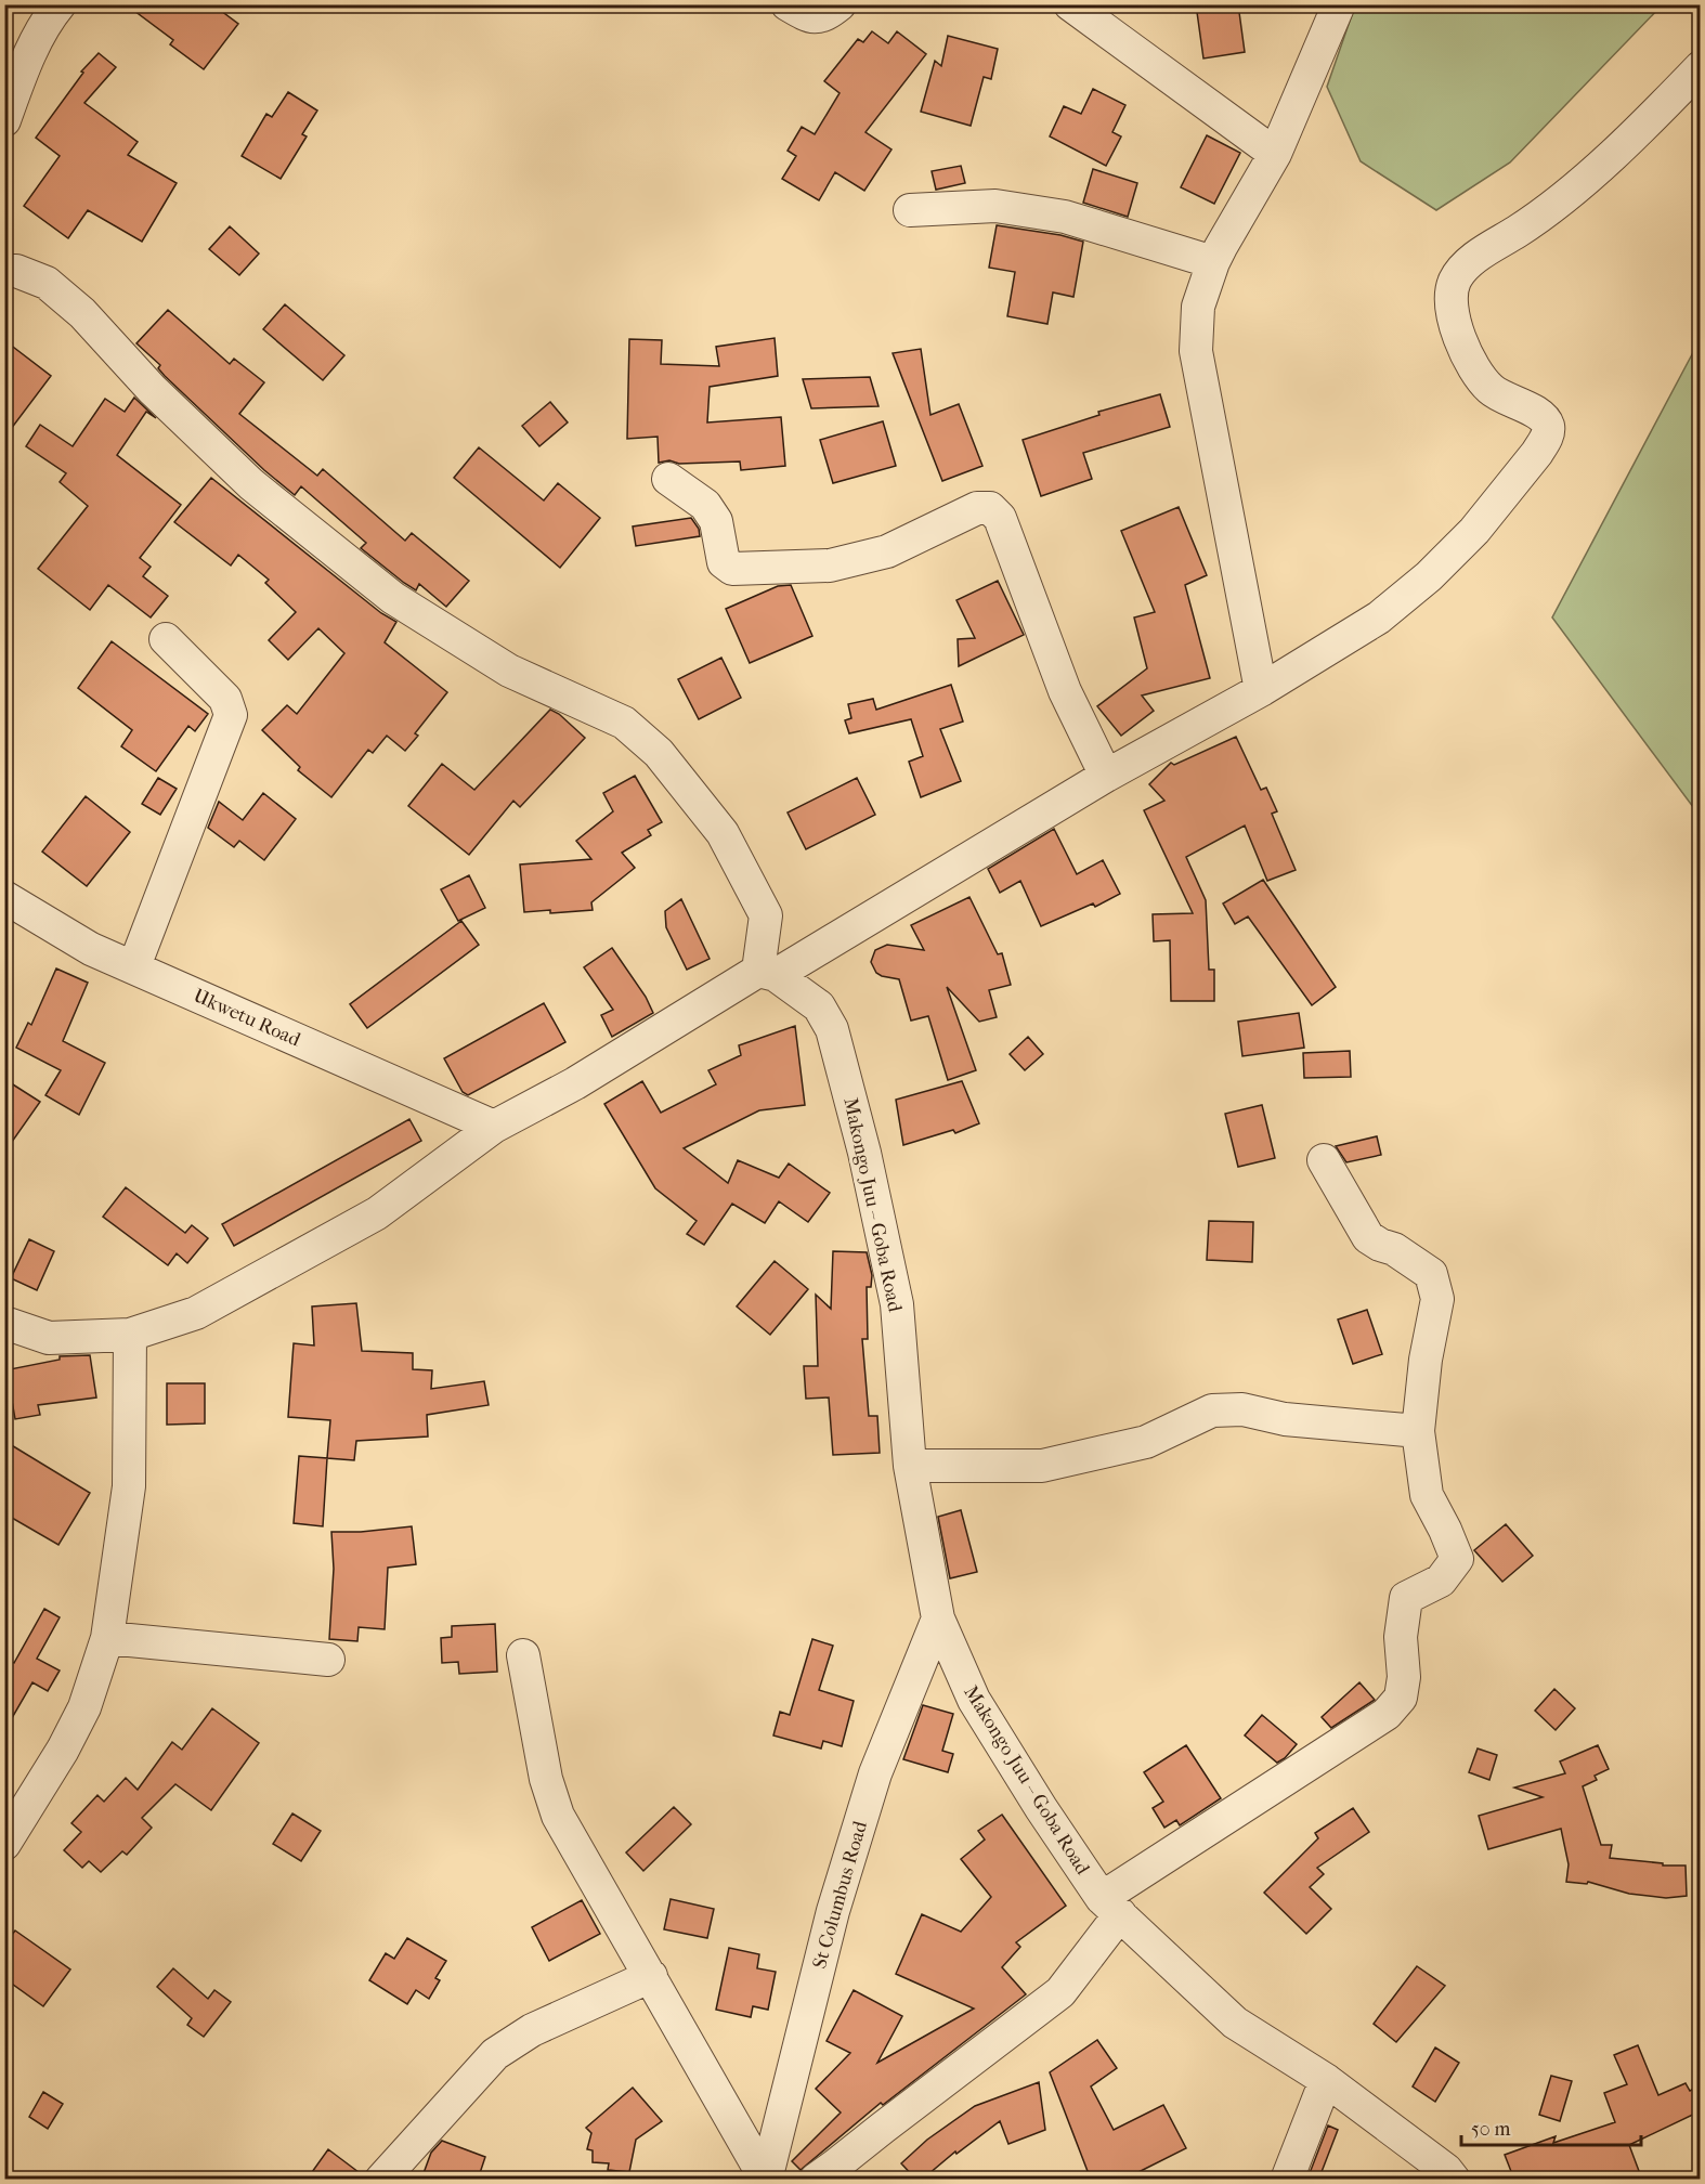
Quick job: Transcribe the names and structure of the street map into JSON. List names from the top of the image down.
{
  "streets": {
    "street": ["Ukwetu Road", "Makongo Juu – Goba Road", "St Columbus Road"]
  },
  "crossings": [
    ["Makongo Juu – Goba Road", "St Columbus Road"]
  ],
  "scale_bar": "50 m"
}
